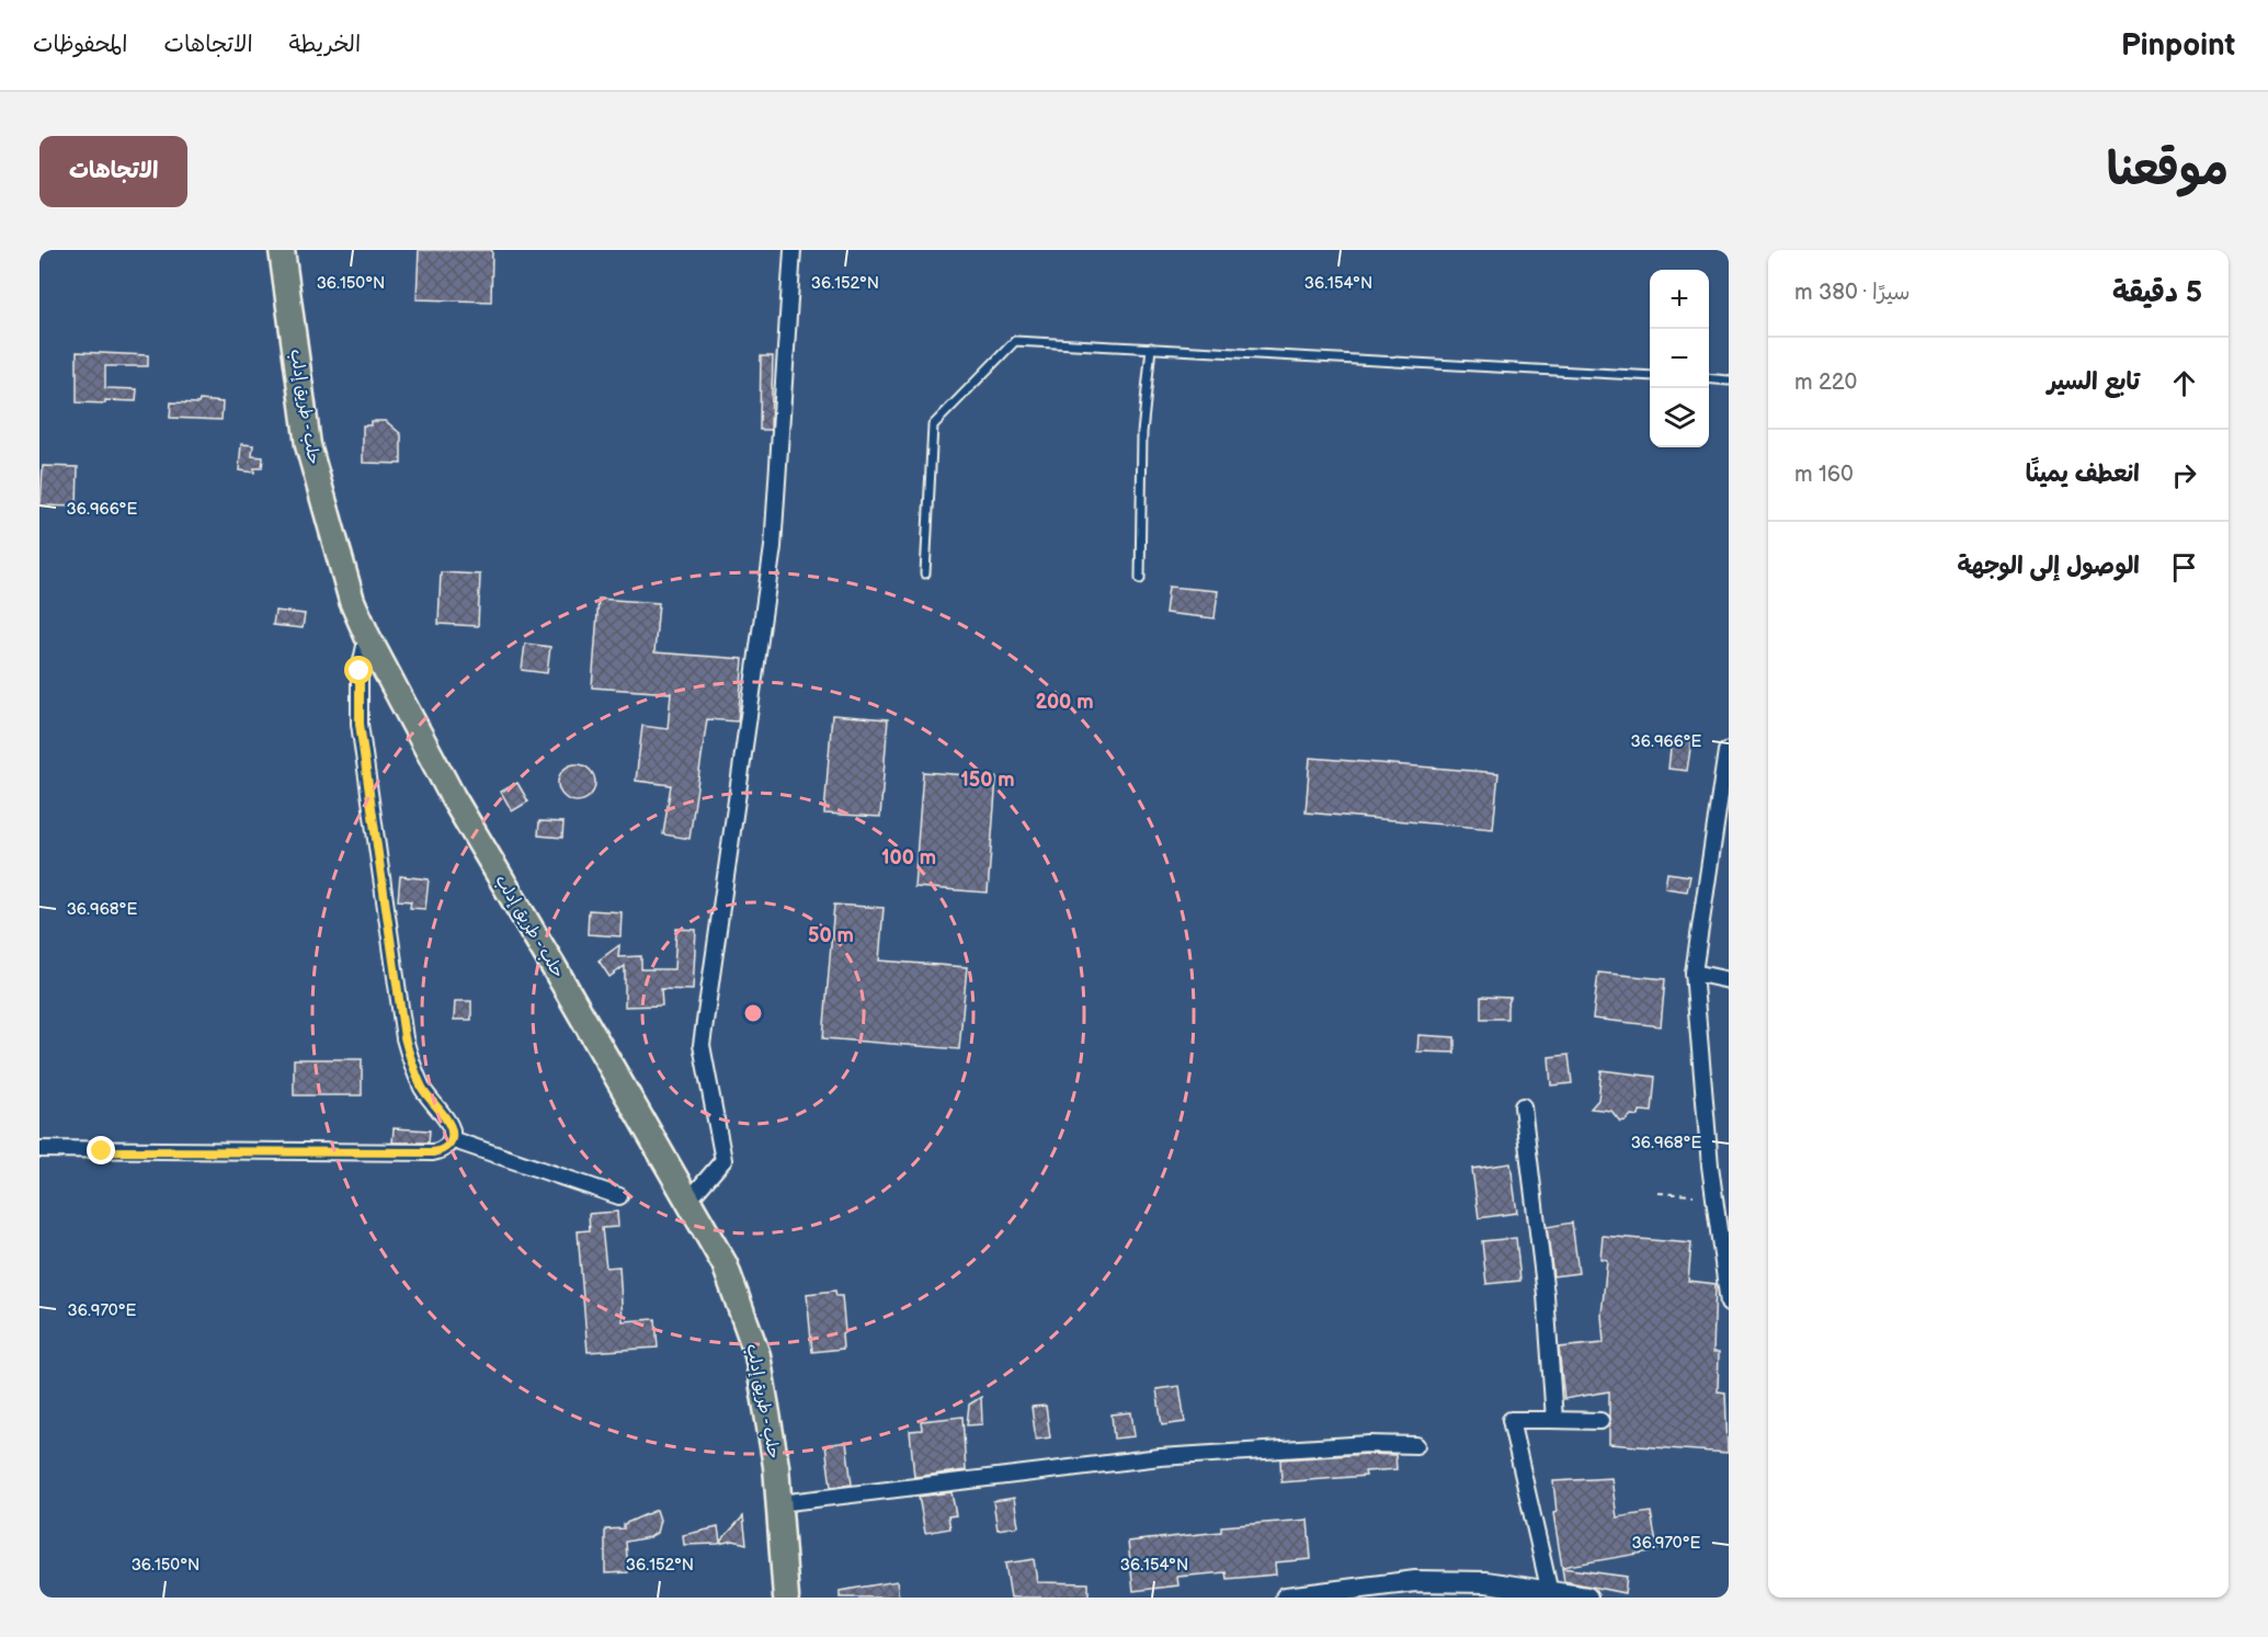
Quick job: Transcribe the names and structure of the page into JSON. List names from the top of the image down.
{
  "streets": {
    "highway": ["حلب - طريق إدلب"]
  },
  "page": {
    "header": "Pinpoint",
    "nav": ["الخريطة", "الاتجاهات", "المحفوظات"],
    "title": "موقعنا",
    "buttons": "الاتجاهات",
    "heading": ["5 دقيقة", "سيرًا · 380 m"],
    "map_buttons": ["+", "−"],
    "list": [
      ["تابع السير", "220 m"],
      ["انعطف يمينًا", "160 m"],
      "الوصول إلى الوجهة"
    ]
  },
  "coordinates": [
    "36.150°N",
    "36.152°N",
    "36.154°N",
    "36.966°E",
    "36.968°E",
    "36.970°E"
  ],
  "rings": [
    "200 m",
    "150 m",
    "100 m",
    "50 m"
  ]
}
